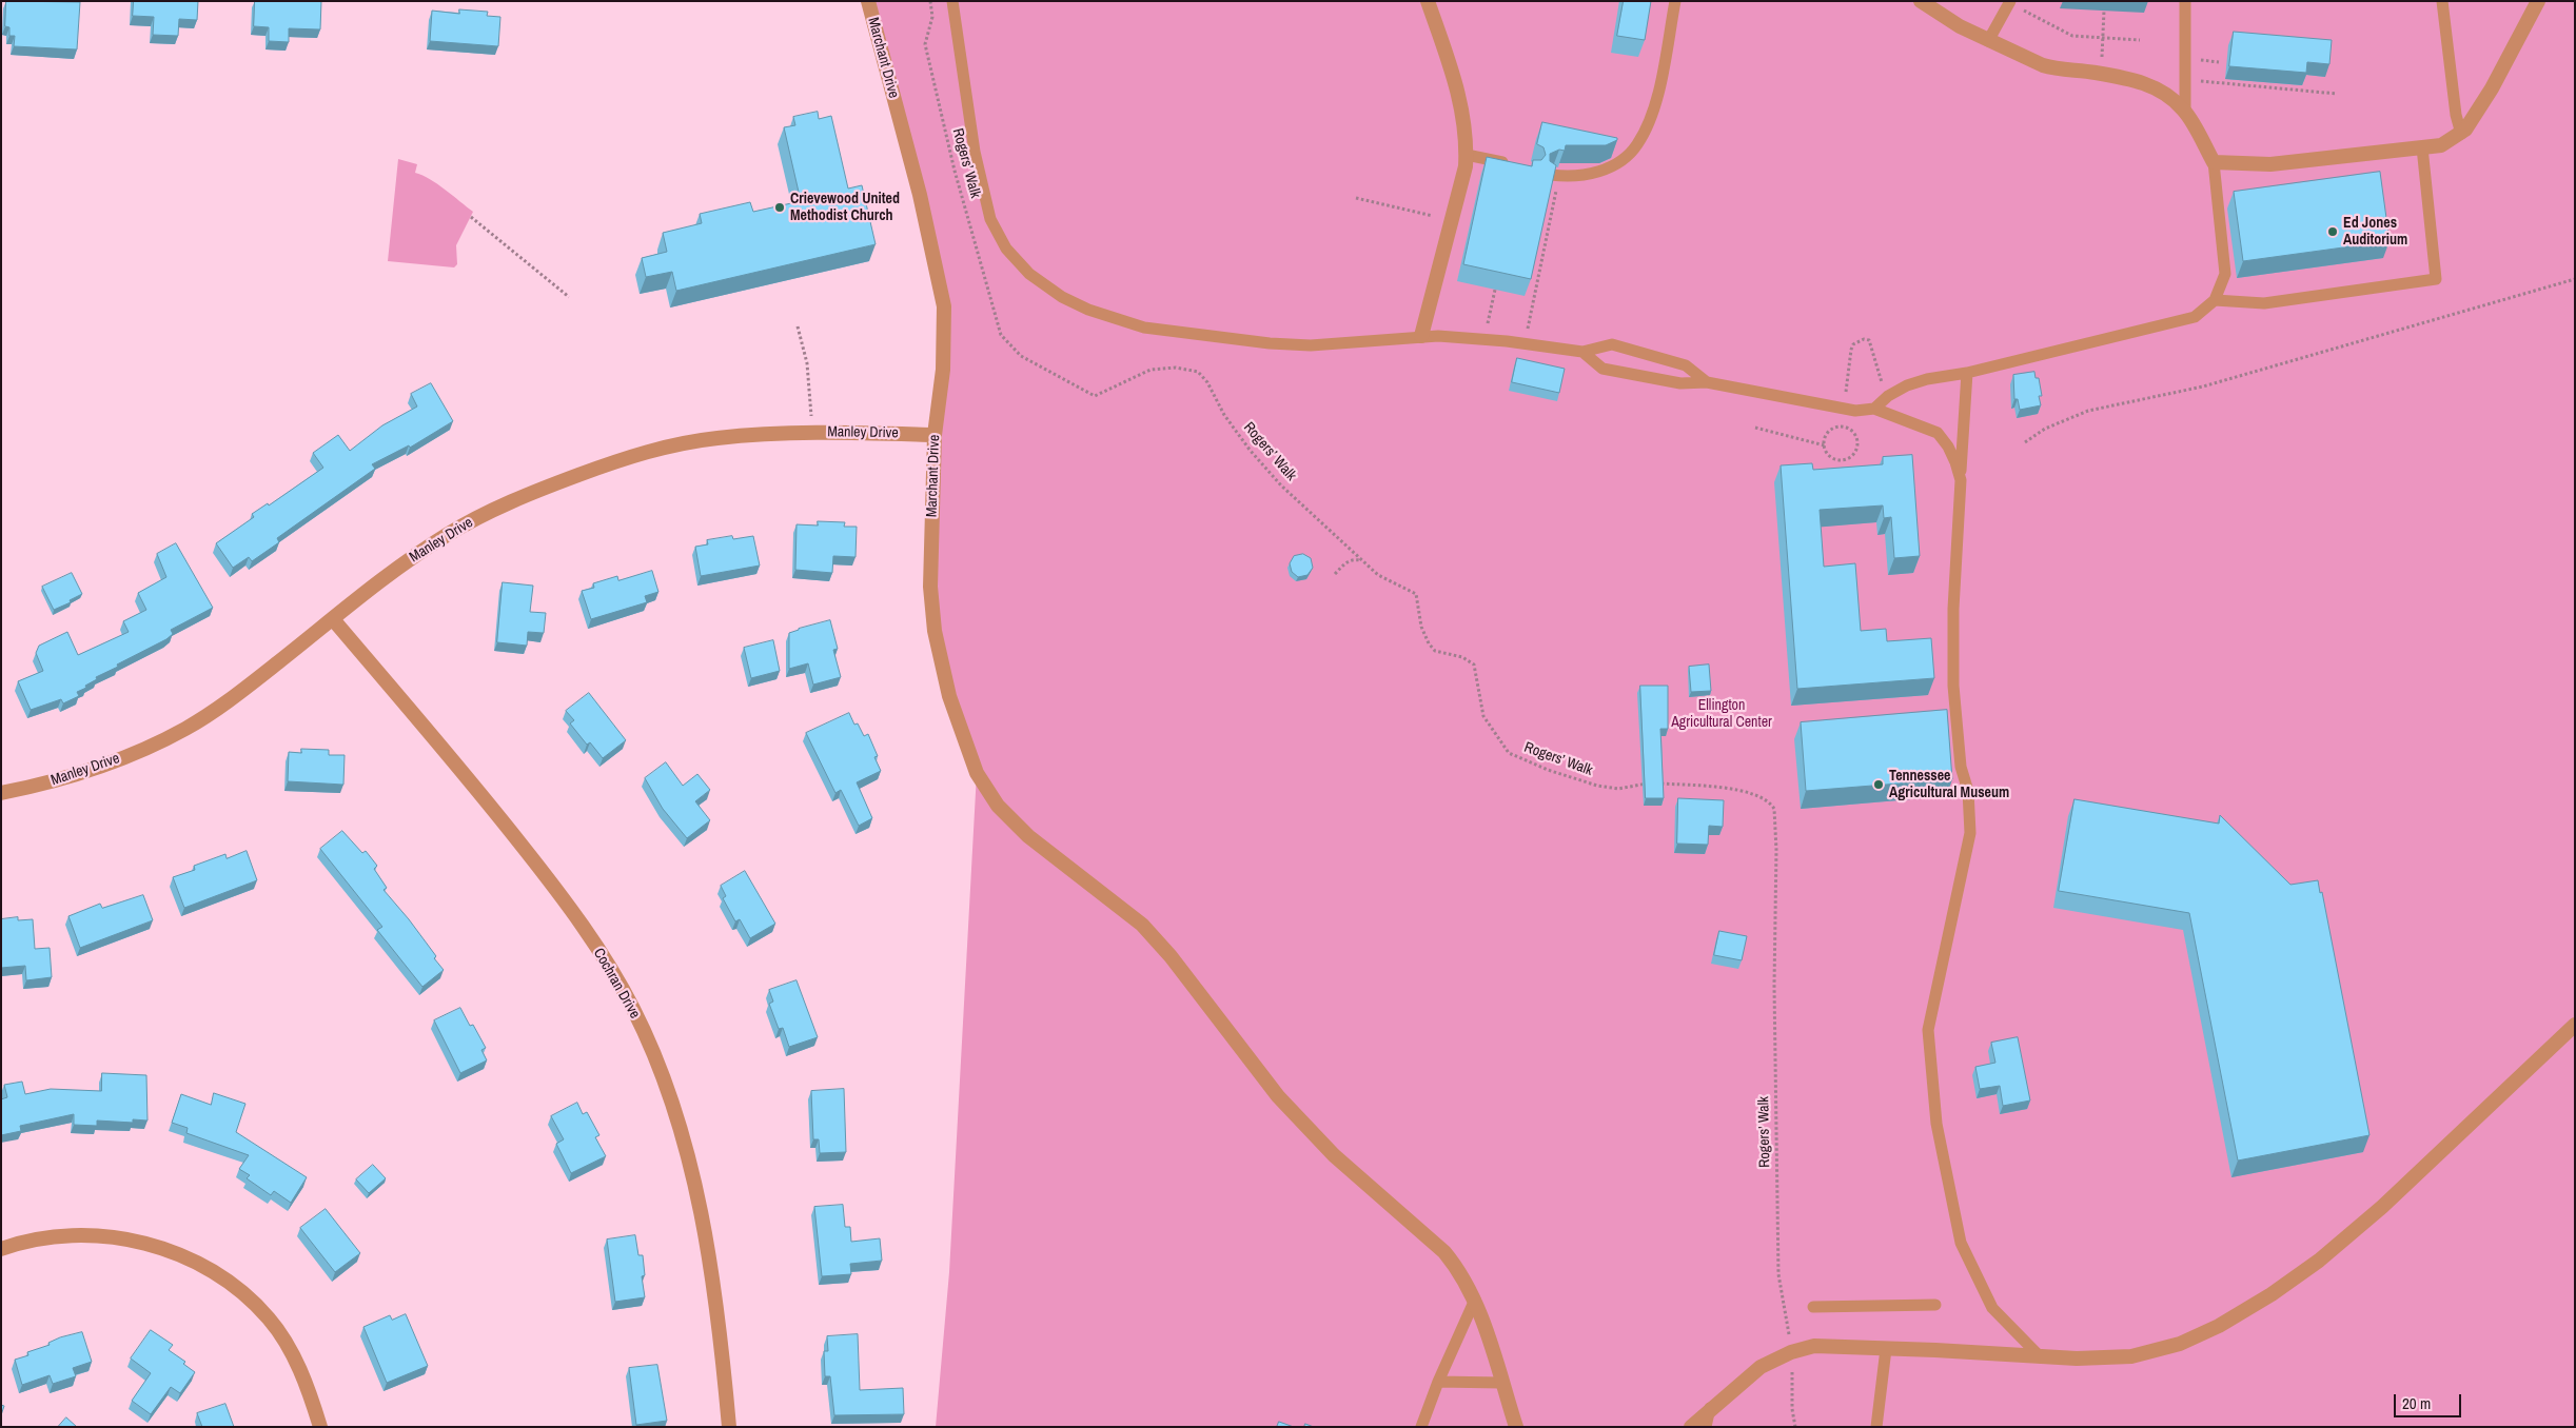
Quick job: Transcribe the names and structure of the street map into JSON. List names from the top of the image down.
{
  "streets": {
    "street": ["Marchant Drive", "Manley Drive", "Cochran Drive"],
    "path": ["Rogers’ Walk"]
  },
  "crossings": [
    ["Marchant Drive", "Manley Drive"],
    ["Manley Drive", "Cochran Drive"]
  ],
  "parks": ["Ellington Agricultural Center"],
  "places": ["Crievewood United Methodist Church", "Ed Jones Auditorium", "Tennessee Agricultural Museum"],
  "scale_bar": "20 m"
}
